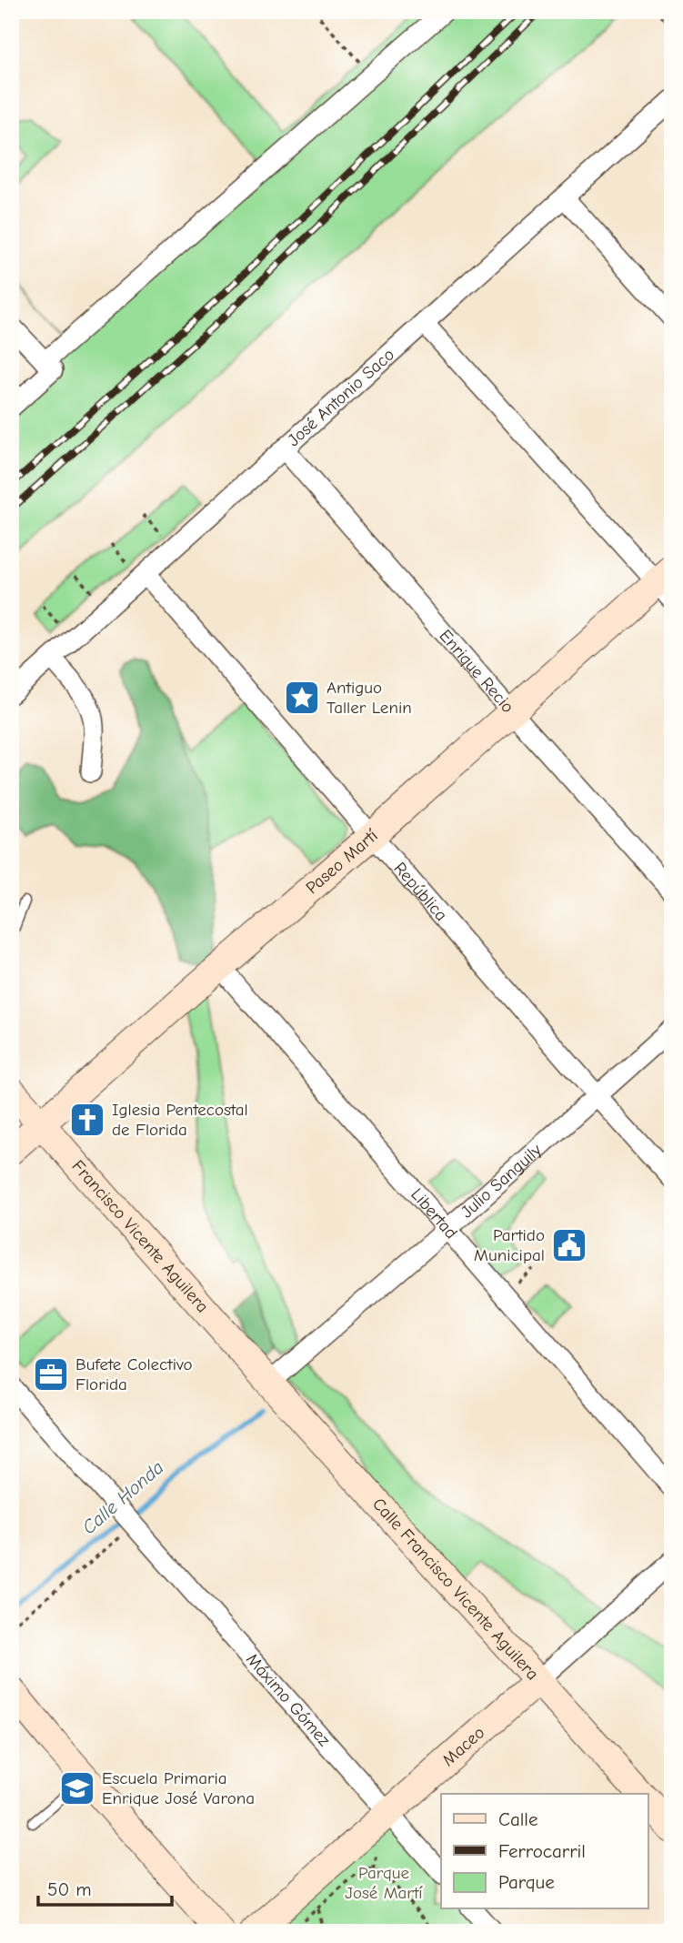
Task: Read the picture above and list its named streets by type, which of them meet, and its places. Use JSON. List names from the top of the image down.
{
  "streets": {
    "street": [
      "José Antonio Saco",
      "Enrique Recio",
      "Paseo Martí",
      "República",
      "Julio Sanguily",
      "Libertad",
      "Francisco Vicente Aguilera",
      "Calle Francisco Vicente Aguilera",
      "Máximo Gómez",
      "Maceo"
    ]
  },
  "crossings": [
    ["José Antonio Saco", "Enrique Recio"],
    ["José Antonio Saco", "República"],
    ["Enrique Recio", "Paseo Martí"],
    ["Paseo Martí", "República"],
    ["Paseo Martí", "Libertad"],
    ["Paseo Martí", "Francisco Vicente Aguilera"],
    ["República", "Julio Sanguily"],
    ["Julio Sanguily", "Libertad"],
    ["Julio Sanguily", "Francisco Vicente Aguilera"],
    ["Julio Sanguily", "Calle Francisco Vicente Aguilera"],
    ["Francisco Vicente Aguilera", "Calle Francisco Vicente Aguilera"],
    ["Calle Francisco Vicente Aguilera", "Maceo"],
    ["Máximo Gómez", "Maceo"]
  ],
  "water": ["Calle Honda"],
  "parks": ["Parque José Martí"],
  "places": {
    "place": ["Antiguo Taller Lenin"],
    "church": ["Iglesia Pentecostal de Florida"],
    "public building": ["Partido Municipal"],
    "office": ["Bufete Colectivo Florida"],
    "school or university": ["Escuela Primaria Enrique José Varona"]
  },
  "legend": ["Calle", "Ferrocarril", "Parque"],
  "scale_bar": "50 m"
}
